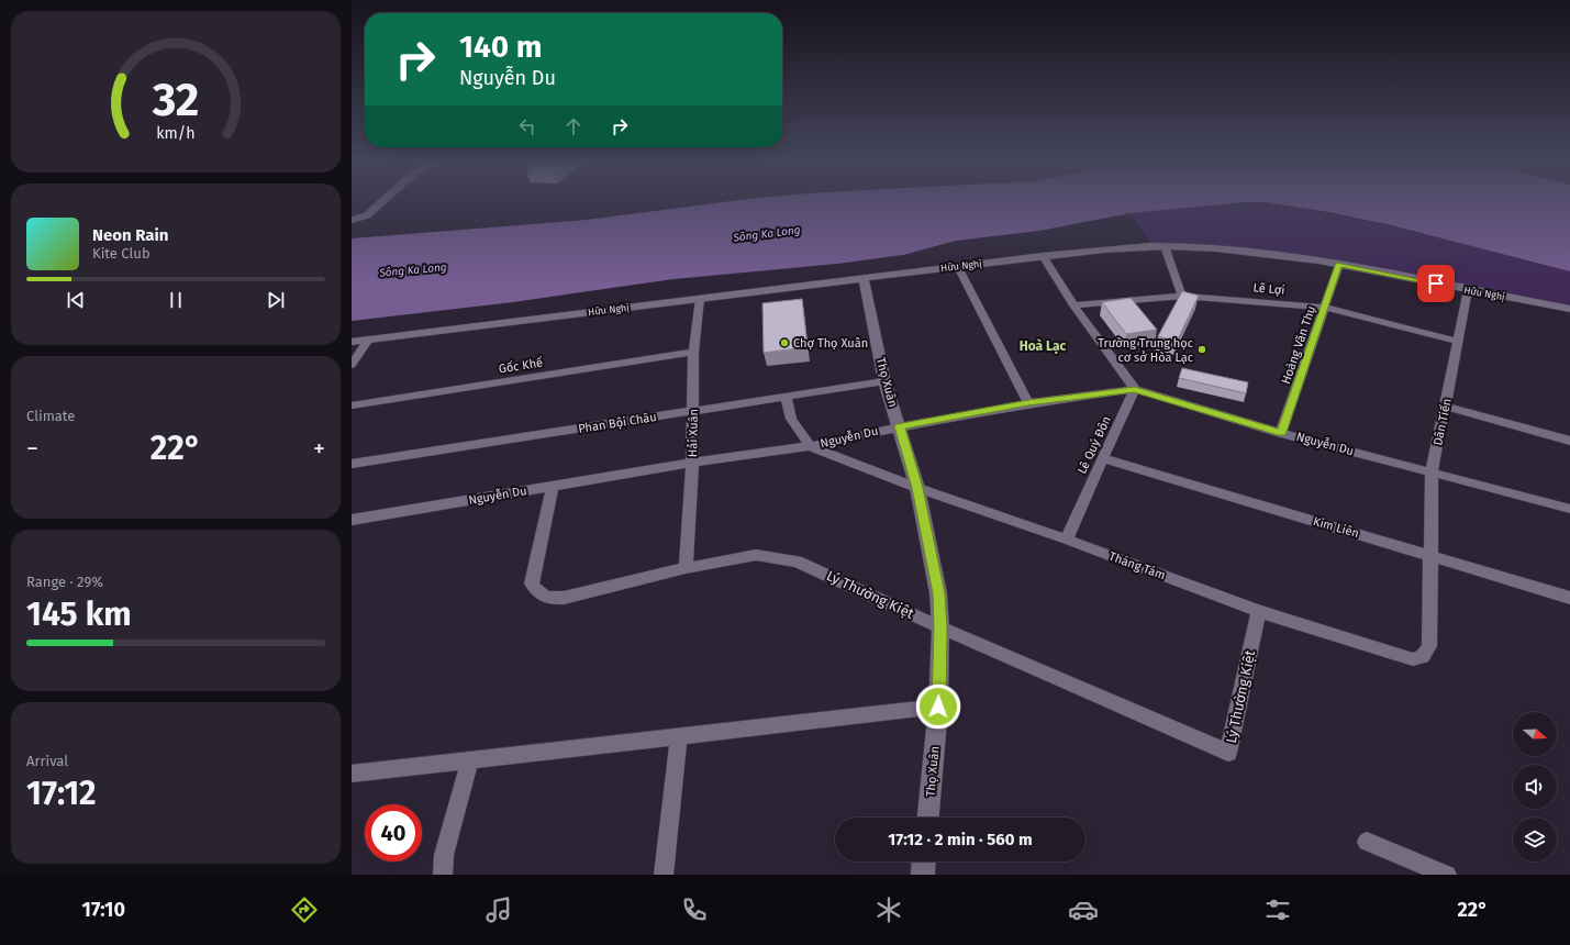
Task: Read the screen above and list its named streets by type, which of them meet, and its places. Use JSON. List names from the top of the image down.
{
  "streets": {
    "street": [
      "Hữu Nghị",
      "Lê Lợi",
      "Hoàng Văn Thụ",
      "Gốc Khế",
      "Thọ Xuân",
      "Dân Tiến",
      "Phan Bội Châu",
      "Hải Xuân",
      "Nguyễn Du",
      "Lê Quý Đôn",
      "Kim Liên",
      "Tháng Tám",
      "Lý Thường Kiệt"
    ]
  },
  "crossings": [
    ["Hữu Nghị", "Hoàng Văn Thụ"],
    ["Hữu Nghị", "Thọ Xuân"],
    ["Hữu Nghị", "Dân Tiến"],
    ["Hữu Nghị", "Hải Xuân"],
    ["Lê Lợi", "Hoàng Văn Thụ"],
    ["Lê Lợi", "Dân Tiến"],
    ["Hoàng Văn Thụ", "Nguyễn Du"],
    ["Gốc Khế", "Hải Xuân"],
    ["Thọ Xuân", "Phan Bội Châu"],
    ["Thọ Xuân", "Nguyễn Du"],
    ["Thọ Xuân", "Tháng Tám"],
    ["Thọ Xuân", "Lý Thường Kiệt"],
    ["Dân Tiến", "Nguyễn Du"],
    ["Dân Tiến", "Kim Liên"],
    ["Dân Tiến", "Tháng Tám"],
    ["Phan Bội Châu", "Hải Xuân"],
    ["Hải Xuân", "Nguyễn Du"],
    ["Hải Xuân", "Lý Thường Kiệt"],
    ["Nguyễn Du", "Lê Quý Đôn"],
    ["Nguyễn Du", "Tháng Tám"],
    ["Nguyễn Du", "Lý Thường Kiệt"],
    ["Lê Quý Đôn", "Kim Liên"],
    ["Lê Quý Đôn", "Tháng Tám"],
    ["Kim Liên", "Tháng Tám"],
    ["Tháng Tám", "Lý Thường Kiệt"]
  ],
  "districts": ["Hoà Lạc"],
  "water": ["Sông Ka Long"],
  "places": ["Chợ Thọ Xuân", "Trường Trung học cơ sở Hòa Lạc"],
  "north": "right",
  "page": {
    "turn": ["140 m", "Nguyễn Du"],
    "song": ["Neon Rain", "Kite Club"],
    "tile": [
      "Climate",
      ["Range · 29%", "145 km"],
      ["Arrival", "17:12"]
    ],
    "heat": ["−", "22°", "+"],
    "limit": "40",
    "trip": "17:12 · 2 min · 560 m",
    "tabs": ["17:10", "22°"],
    "gauge": ["32", "km/h"]
  }
}
